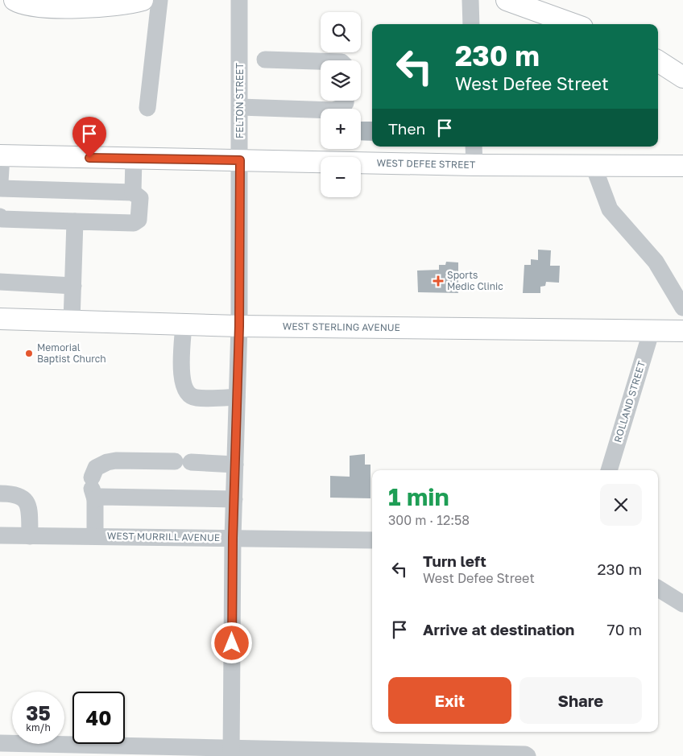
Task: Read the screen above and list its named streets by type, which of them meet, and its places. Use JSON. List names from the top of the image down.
{
  "streets": {
    "main road": ["WEST DEFEE STREET", "WEST STERLING AVENUE"],
    "street": ["FELTON STREET", "ROLLAND STREET", "WEST MURRILL AVENUE"]
  },
  "crossings": [
    ["FELTON STREET", "WEST DEFEE STREET"],
    ["FELTON STREET", "WEST STERLING AVENUE"],
    ["FELTON STREET", "WEST MURRILL AVENUE"],
    ["WEST STERLING AVENUE", "ROLLAND STREET"]
  ],
  "places": {
    "health": ["Sports Medic Clinic"],
    "other": ["Memorial Baptist Church"]
  },
  "page": {
    "map_buttons": ["+", "−"],
    "turn": ["230 m", "West Defee Street"],
    "then": "Then",
    "heading": ["1 min", "300 m · 12:58"],
    "list": [
      {
        "name": "Turn left",
        "note": "West Defee Street",
        "value": "230 m"
      },
      {
        "name": "Arrive at destination",
        "value": "70 m"
      }
    ],
    "buttons": ["Exit", "Share"],
    "speed": "35 km/h",
    "limit": "40"
  }
}
